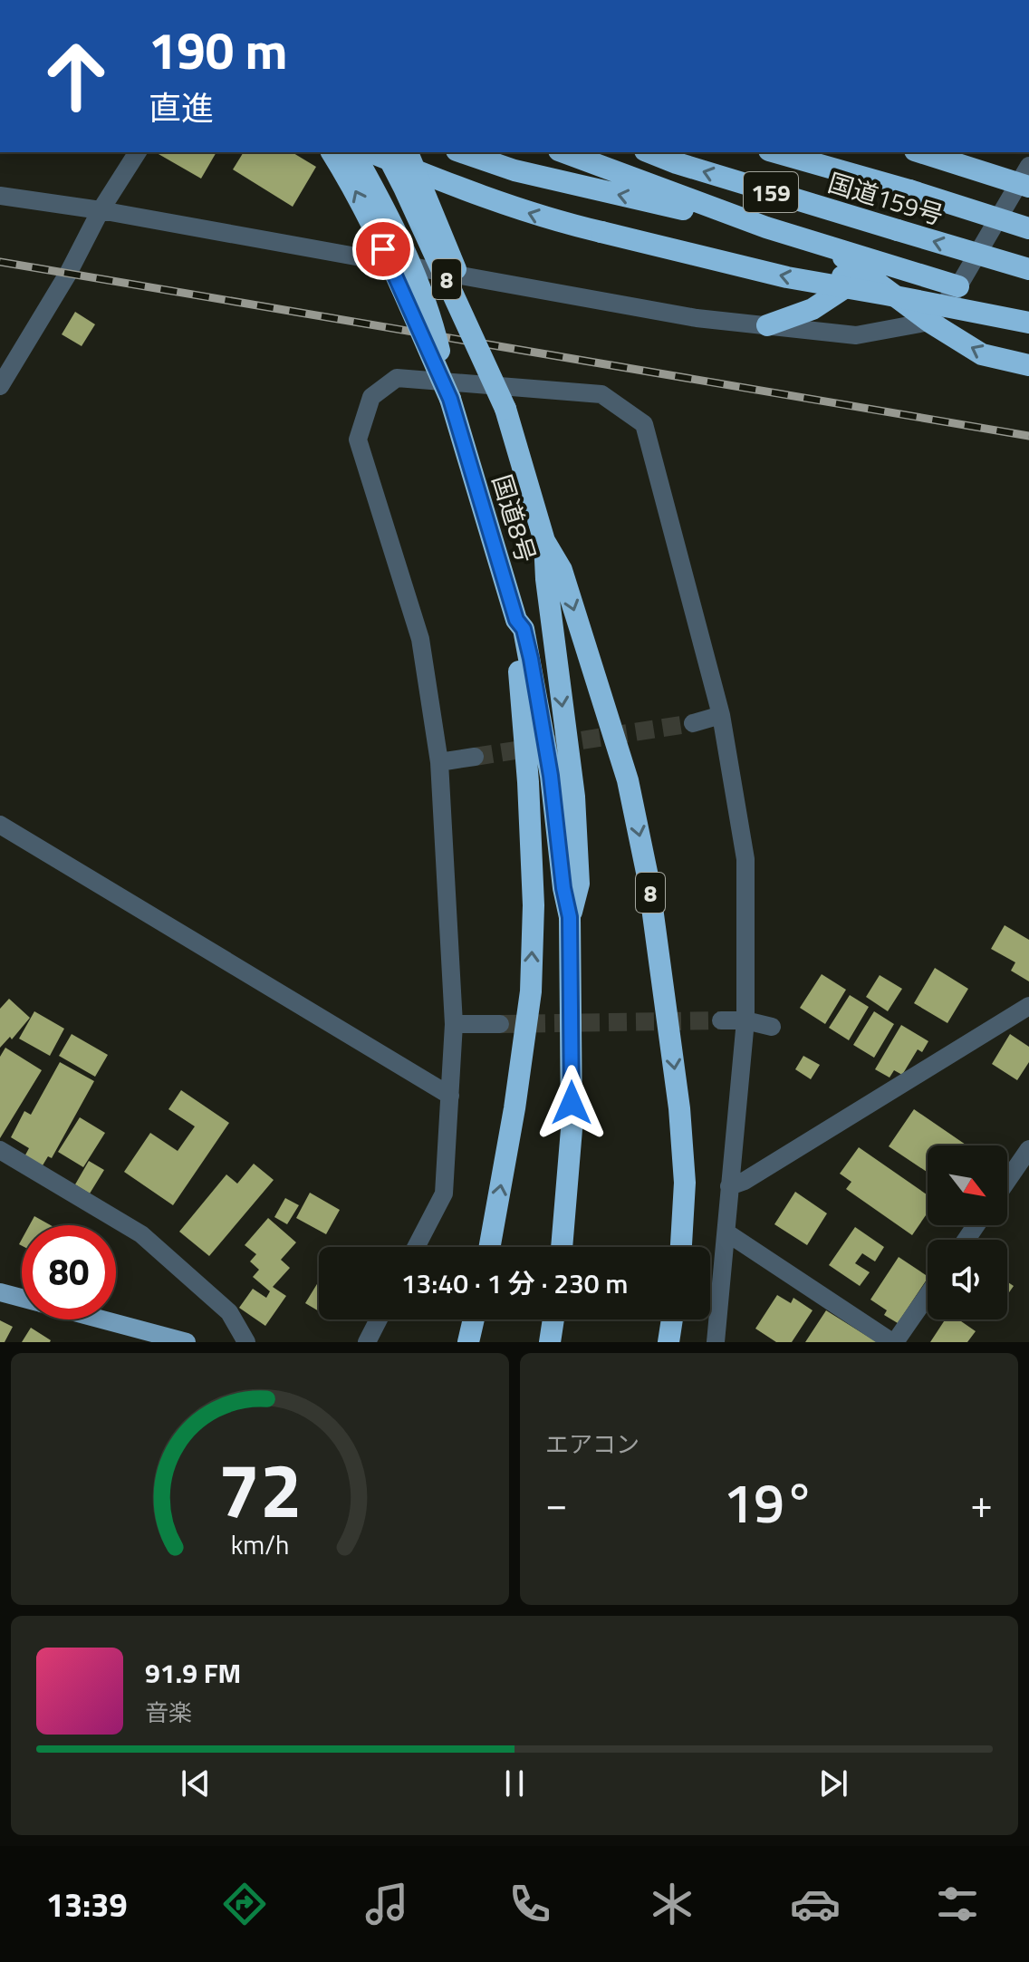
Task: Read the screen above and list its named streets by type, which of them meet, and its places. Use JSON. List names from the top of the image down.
{
  "streets": {
    "highway": [
      "159",
      "国道159号",
      "8",
      "国道8号"
    ]
  },
  "crossings": [
    ["8", "国道8号"]
  ],
  "north": "bottom right",
  "page": {
    "turn": ["190 m", "直進"],
    "limit": "80",
    "trip": "13:40 · 1 分 · 230 m",
    "tile": "エアコン",
    "heat": ["−", "19°", "+"],
    "song": ["91.9 FM", "音楽"],
    "tabs": "13:39",
    "gauge": ["72", "km/h"]
  }
}
